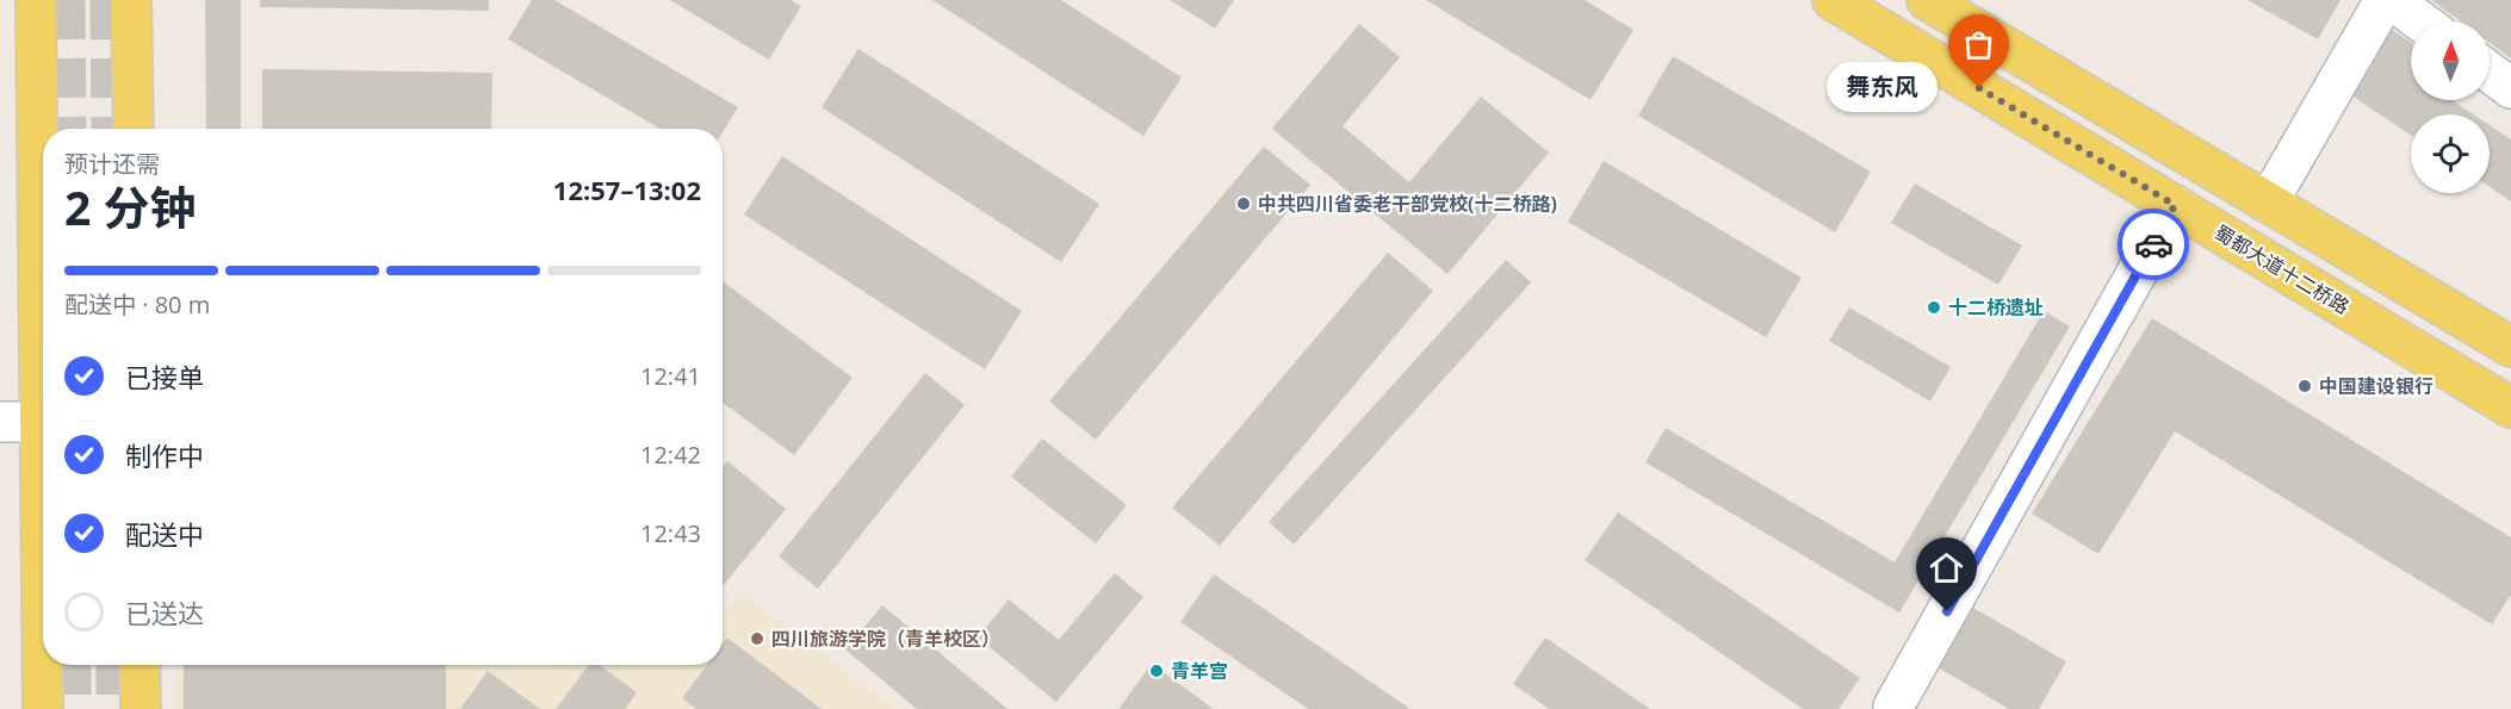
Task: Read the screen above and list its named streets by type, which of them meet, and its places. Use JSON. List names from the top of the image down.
{
  "streets": {
    "main road": ["蜀都大道十二桥路"]
  },
  "places": [
    "舞东风",
    "中共四川省委老干部党校(十二桥路)",
    "十二桥遗址",
    "中国建设银行",
    "四川旅游学院（青羊校区）",
    "青羊宫"
  ],
  "north": "top",
  "page": {
    "bubble": "舞东风",
    "heading": ["2 分钟", "预计还需", "12:57–13:02"],
    "bar": "配送中 · 80 m",
    "list": [
      ["已接单", "12:41"],
      ["制作中", "12:42"],
      ["配送中", "12:43"],
      "已送达"
    ]
  }
}
